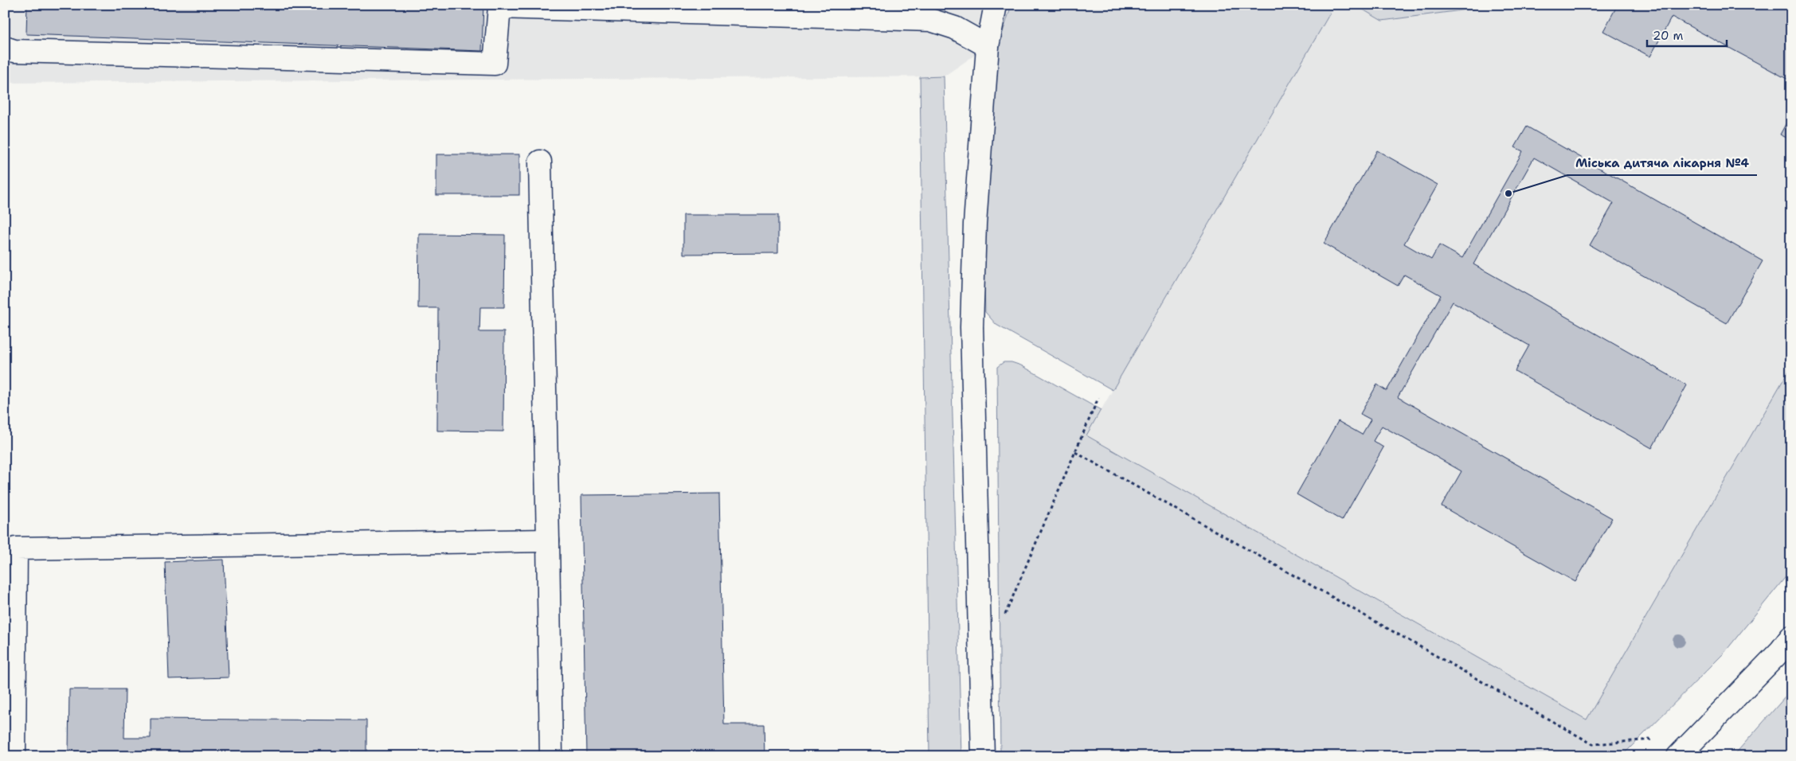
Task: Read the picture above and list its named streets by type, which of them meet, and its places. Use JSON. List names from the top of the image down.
{
  "places": ["Міська дитяча лікарня №4"],
  "scale_bar": "20 m"
}
